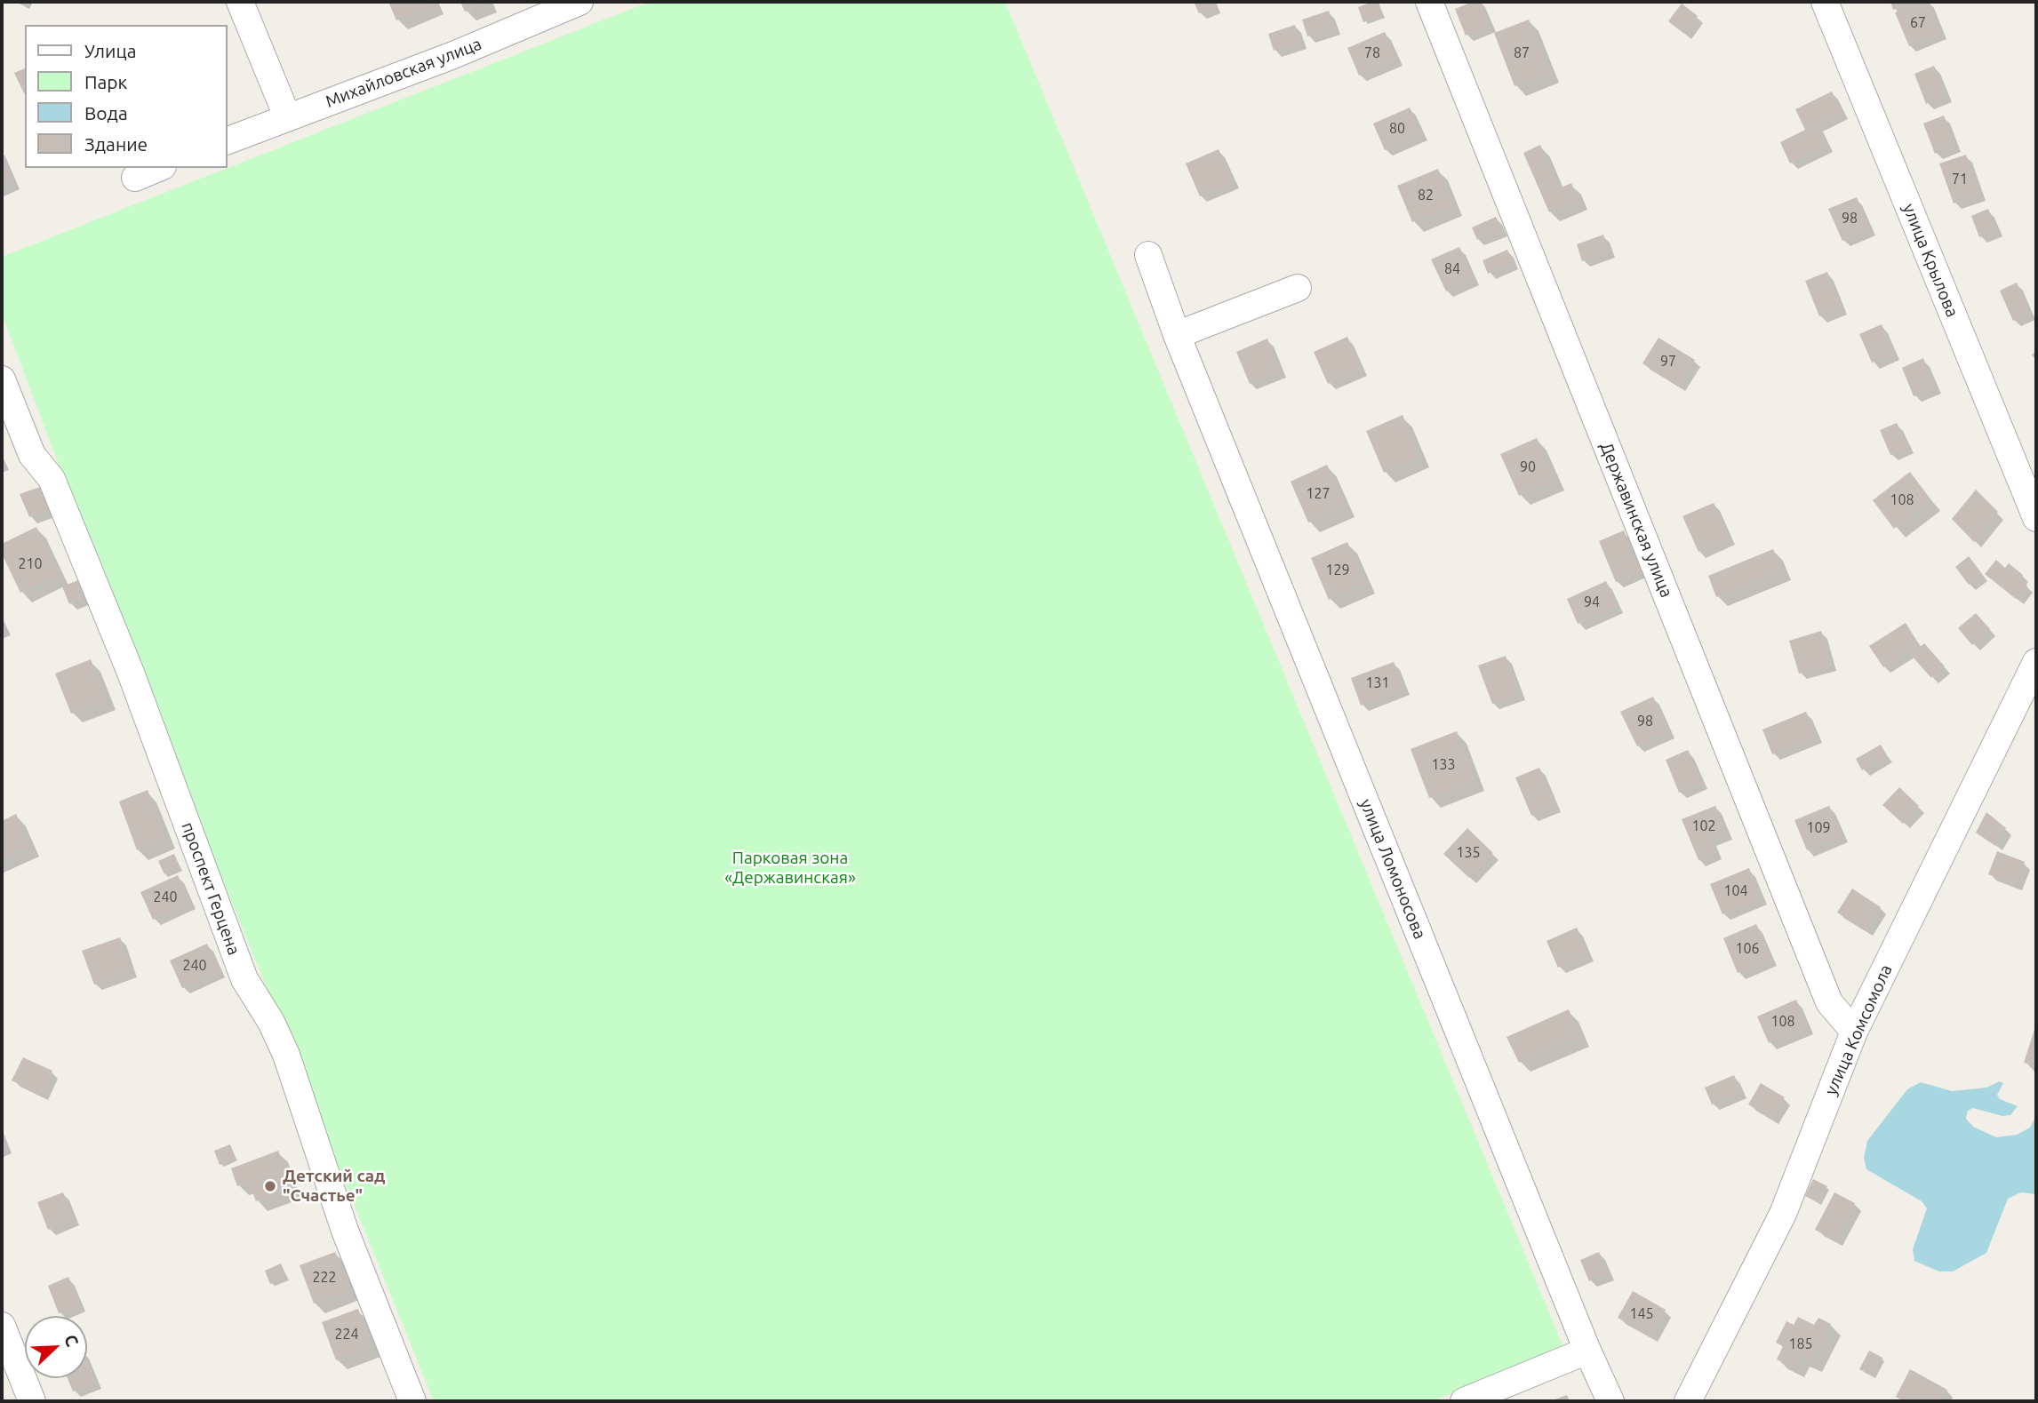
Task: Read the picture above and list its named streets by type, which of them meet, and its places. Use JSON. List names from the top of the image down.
{
  "streets": {
    "street": [
      "Михайловская улица",
      "улица Крылова",
      "Державинская улица",
      "улица Ломоносова",
      "проспект Герцена",
      "улица Комсомола"
    ]
  },
  "crossings": [
    ["Державинская улица", "улица Комсомола"]
  ],
  "parks": ["Парковая зона «Державинская»"],
  "places": ["Детский сад \"Счастье\""],
  "house_numbers": [
    "67",
    "78",
    "87",
    "80",
    "71",
    "82",
    "98",
    "84",
    "97",
    "90",
    "127",
    "108",
    "210",
    "129",
    "94",
    "131",
    "98",
    "133",
    "102",
    "109",
    "135",
    "104",
    "240",
    "106",
    "240",
    "108",
    "222",
    "145",
    "224",
    "185"
  ],
  "legend": [
    "Улица",
    "Парк",
    "Вода",
    "Здание"
  ],
  "north": "top right"
}
